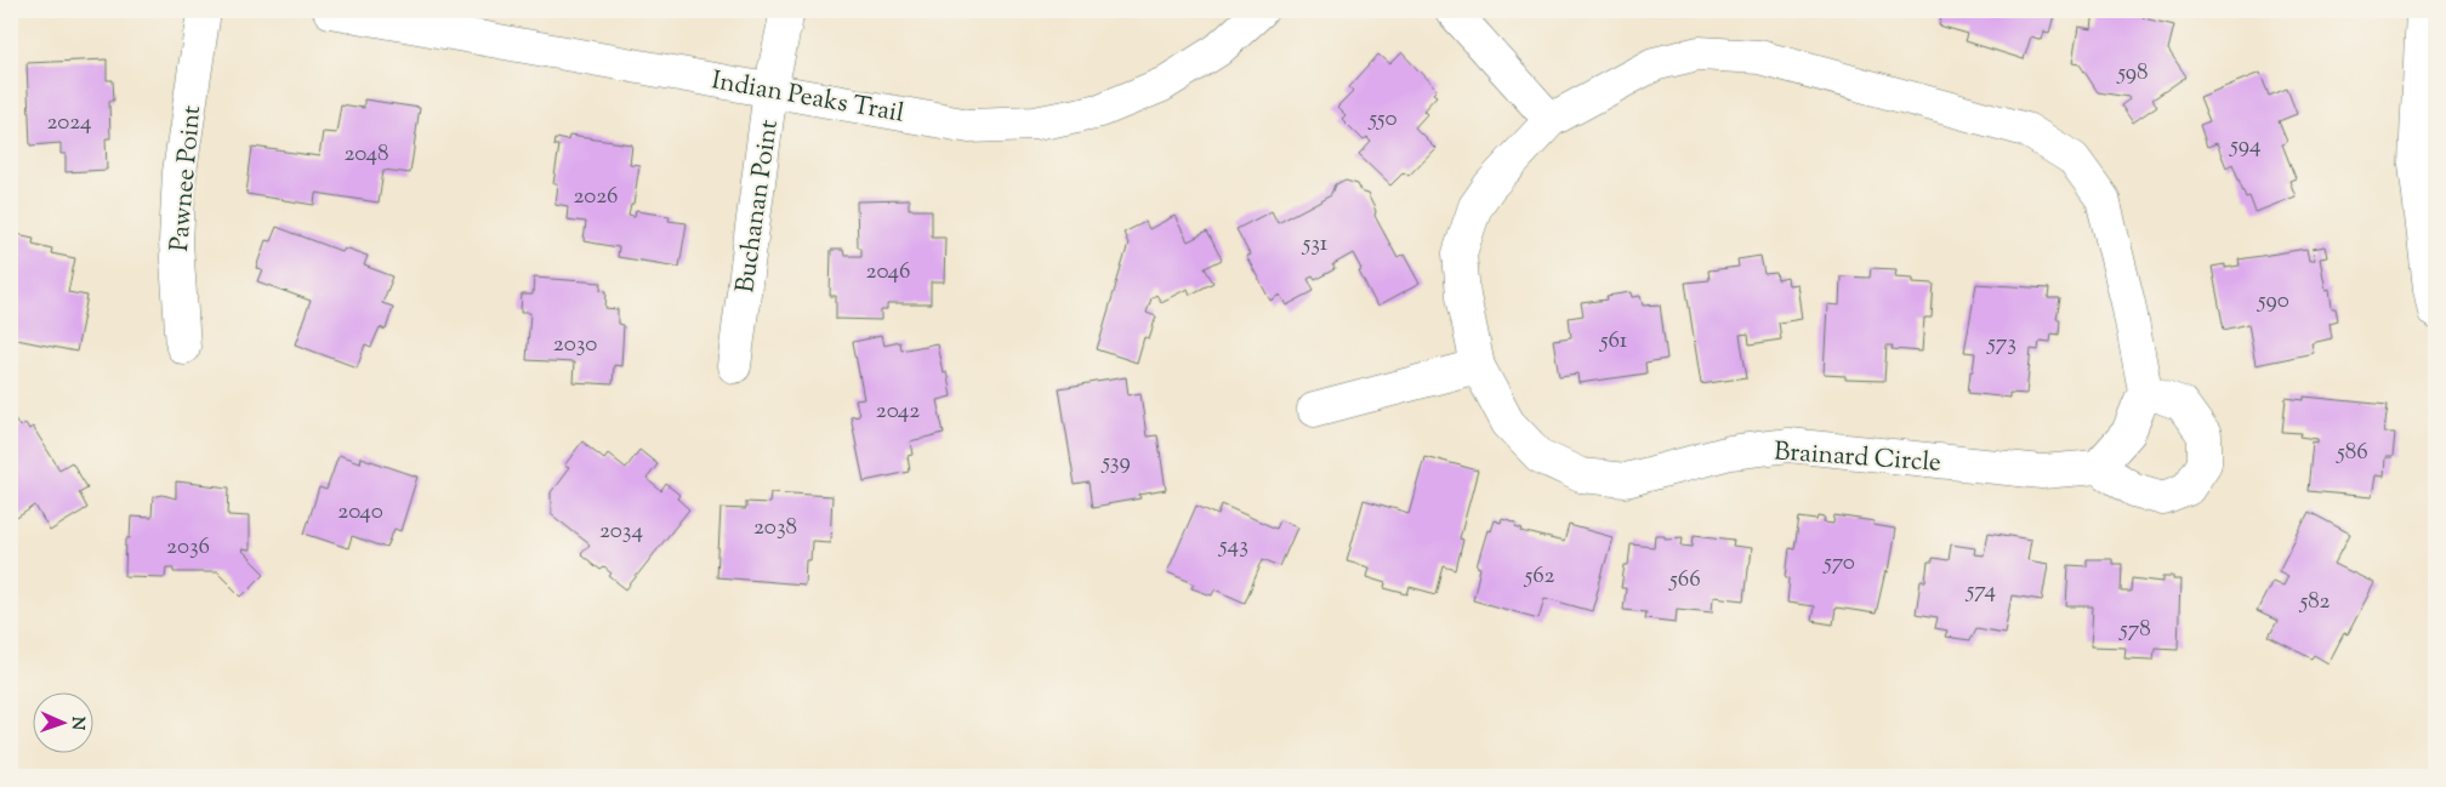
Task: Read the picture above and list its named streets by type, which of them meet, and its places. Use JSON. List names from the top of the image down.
{
  "streets": {
    "street": [
      "Indian Peaks Trail",
      "Pawnee Point",
      "Buchanan Point",
      "Brainard Circle"
    ]
  },
  "crossings": [
    ["Indian Peaks Trail", "Buchanan Point"]
  ],
  "house_numbers": [
    "598",
    "550",
    "2024",
    "594",
    "2048",
    "2026",
    "531",
    "2046",
    "590",
    "561",
    "573",
    "2030",
    "2042",
    "586",
    "539",
    "2040",
    "2038",
    "2034",
    "543",
    "2036",
    "570",
    "562",
    "566",
    "574",
    "582",
    "578"
  ],
  "north": "right"
}
